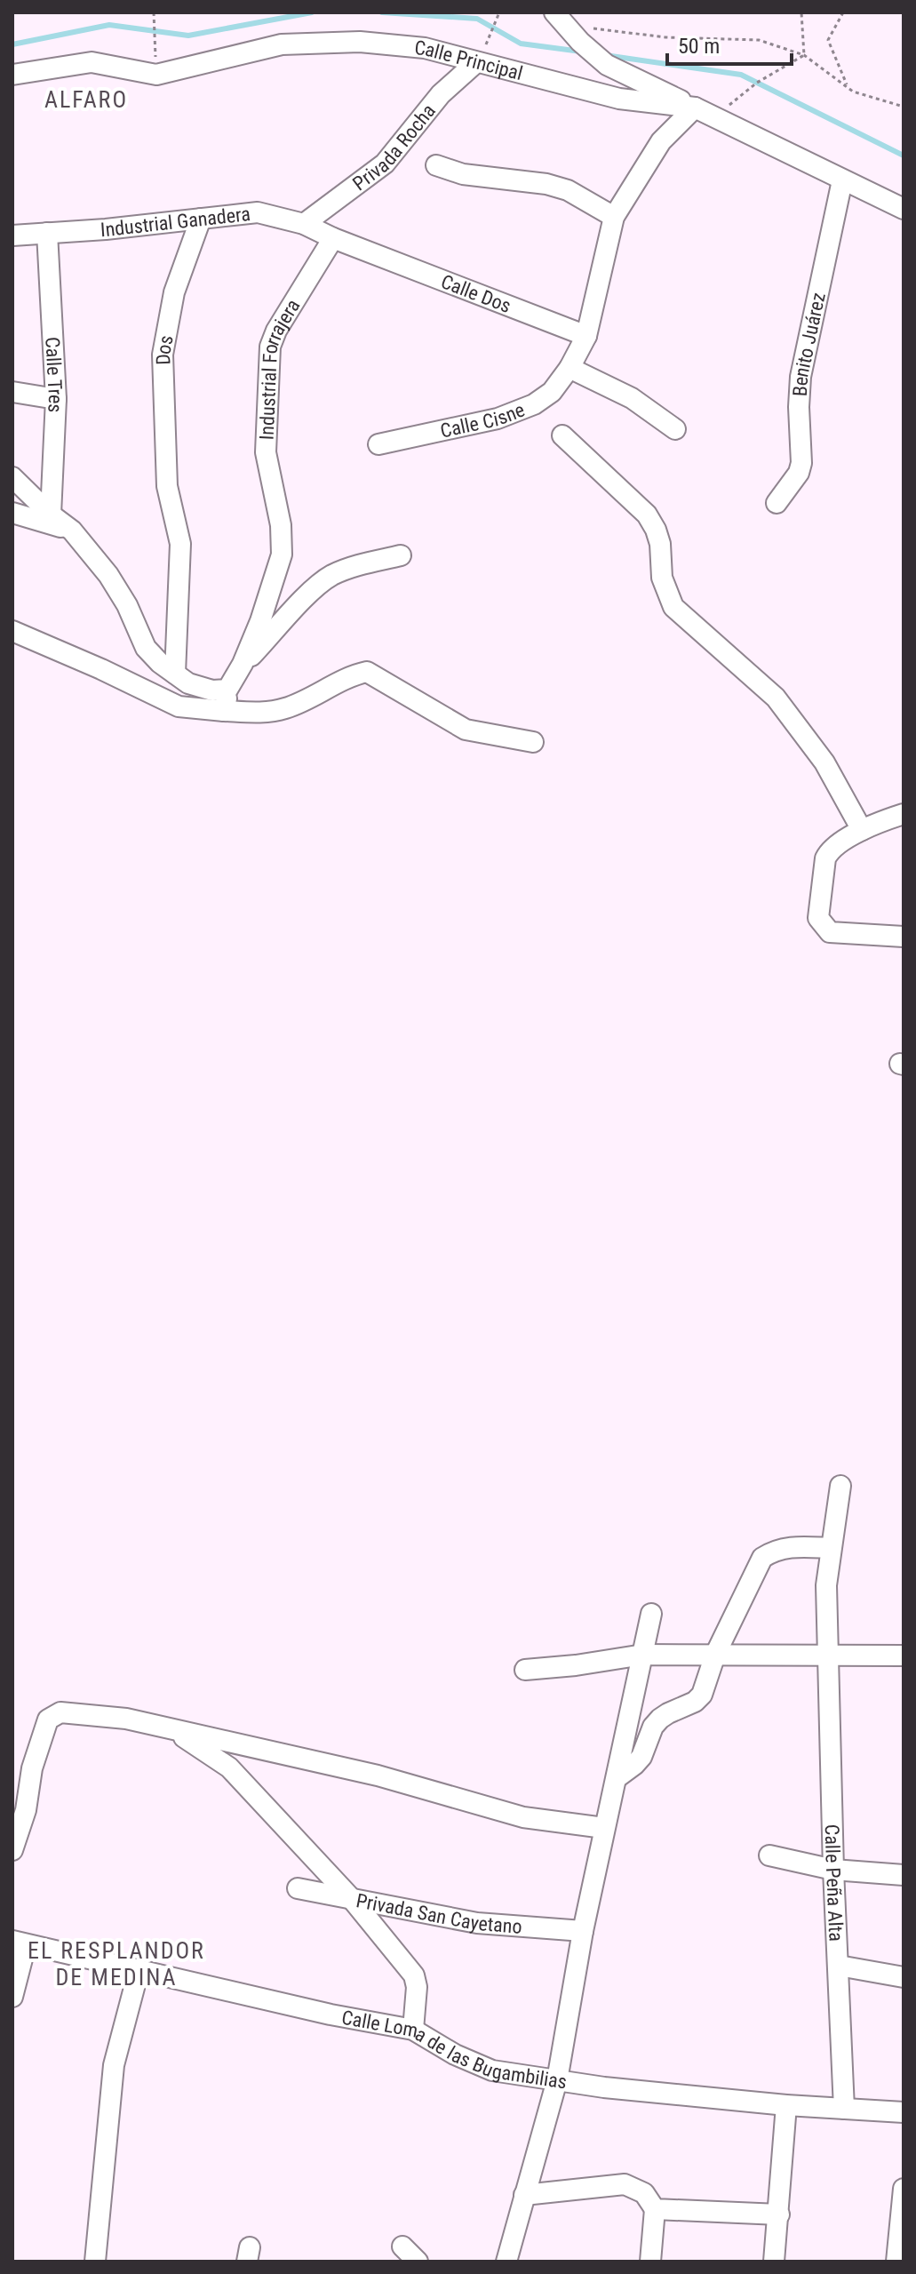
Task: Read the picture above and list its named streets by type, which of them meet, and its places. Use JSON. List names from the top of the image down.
{
  "streets": {
    "street": [
      "Calle Principal",
      "Privada Rocha",
      "Industrial Ganadera",
      "Calle Dos",
      "Benito Juárez",
      "Dos",
      "Industrial Forrajera",
      "Calle Tres",
      "Calle Cisne",
      "Calle Peña Alta",
      "Privada San Cayetano",
      "Calle Loma de las Bugambilias"
    ]
  },
  "crossings": [
    ["Calle Principal", "Privada Rocha"],
    ["Calle Principal", "Benito Juárez"],
    ["Privada Rocha", "Industrial Ganadera"],
    ["Industrial Ganadera", "Dos"],
    ["Industrial Ganadera", "Calle Tres"],
    ["Calle Dos", "Industrial Forrajera"],
    ["Calle Peña Alta", "Calle Loma de las Bugambilias"]
  ],
  "districts": ["ALFARO", "EL RESPLANDOR DE MEDINA"],
  "scale_bar": "50 m"
}
